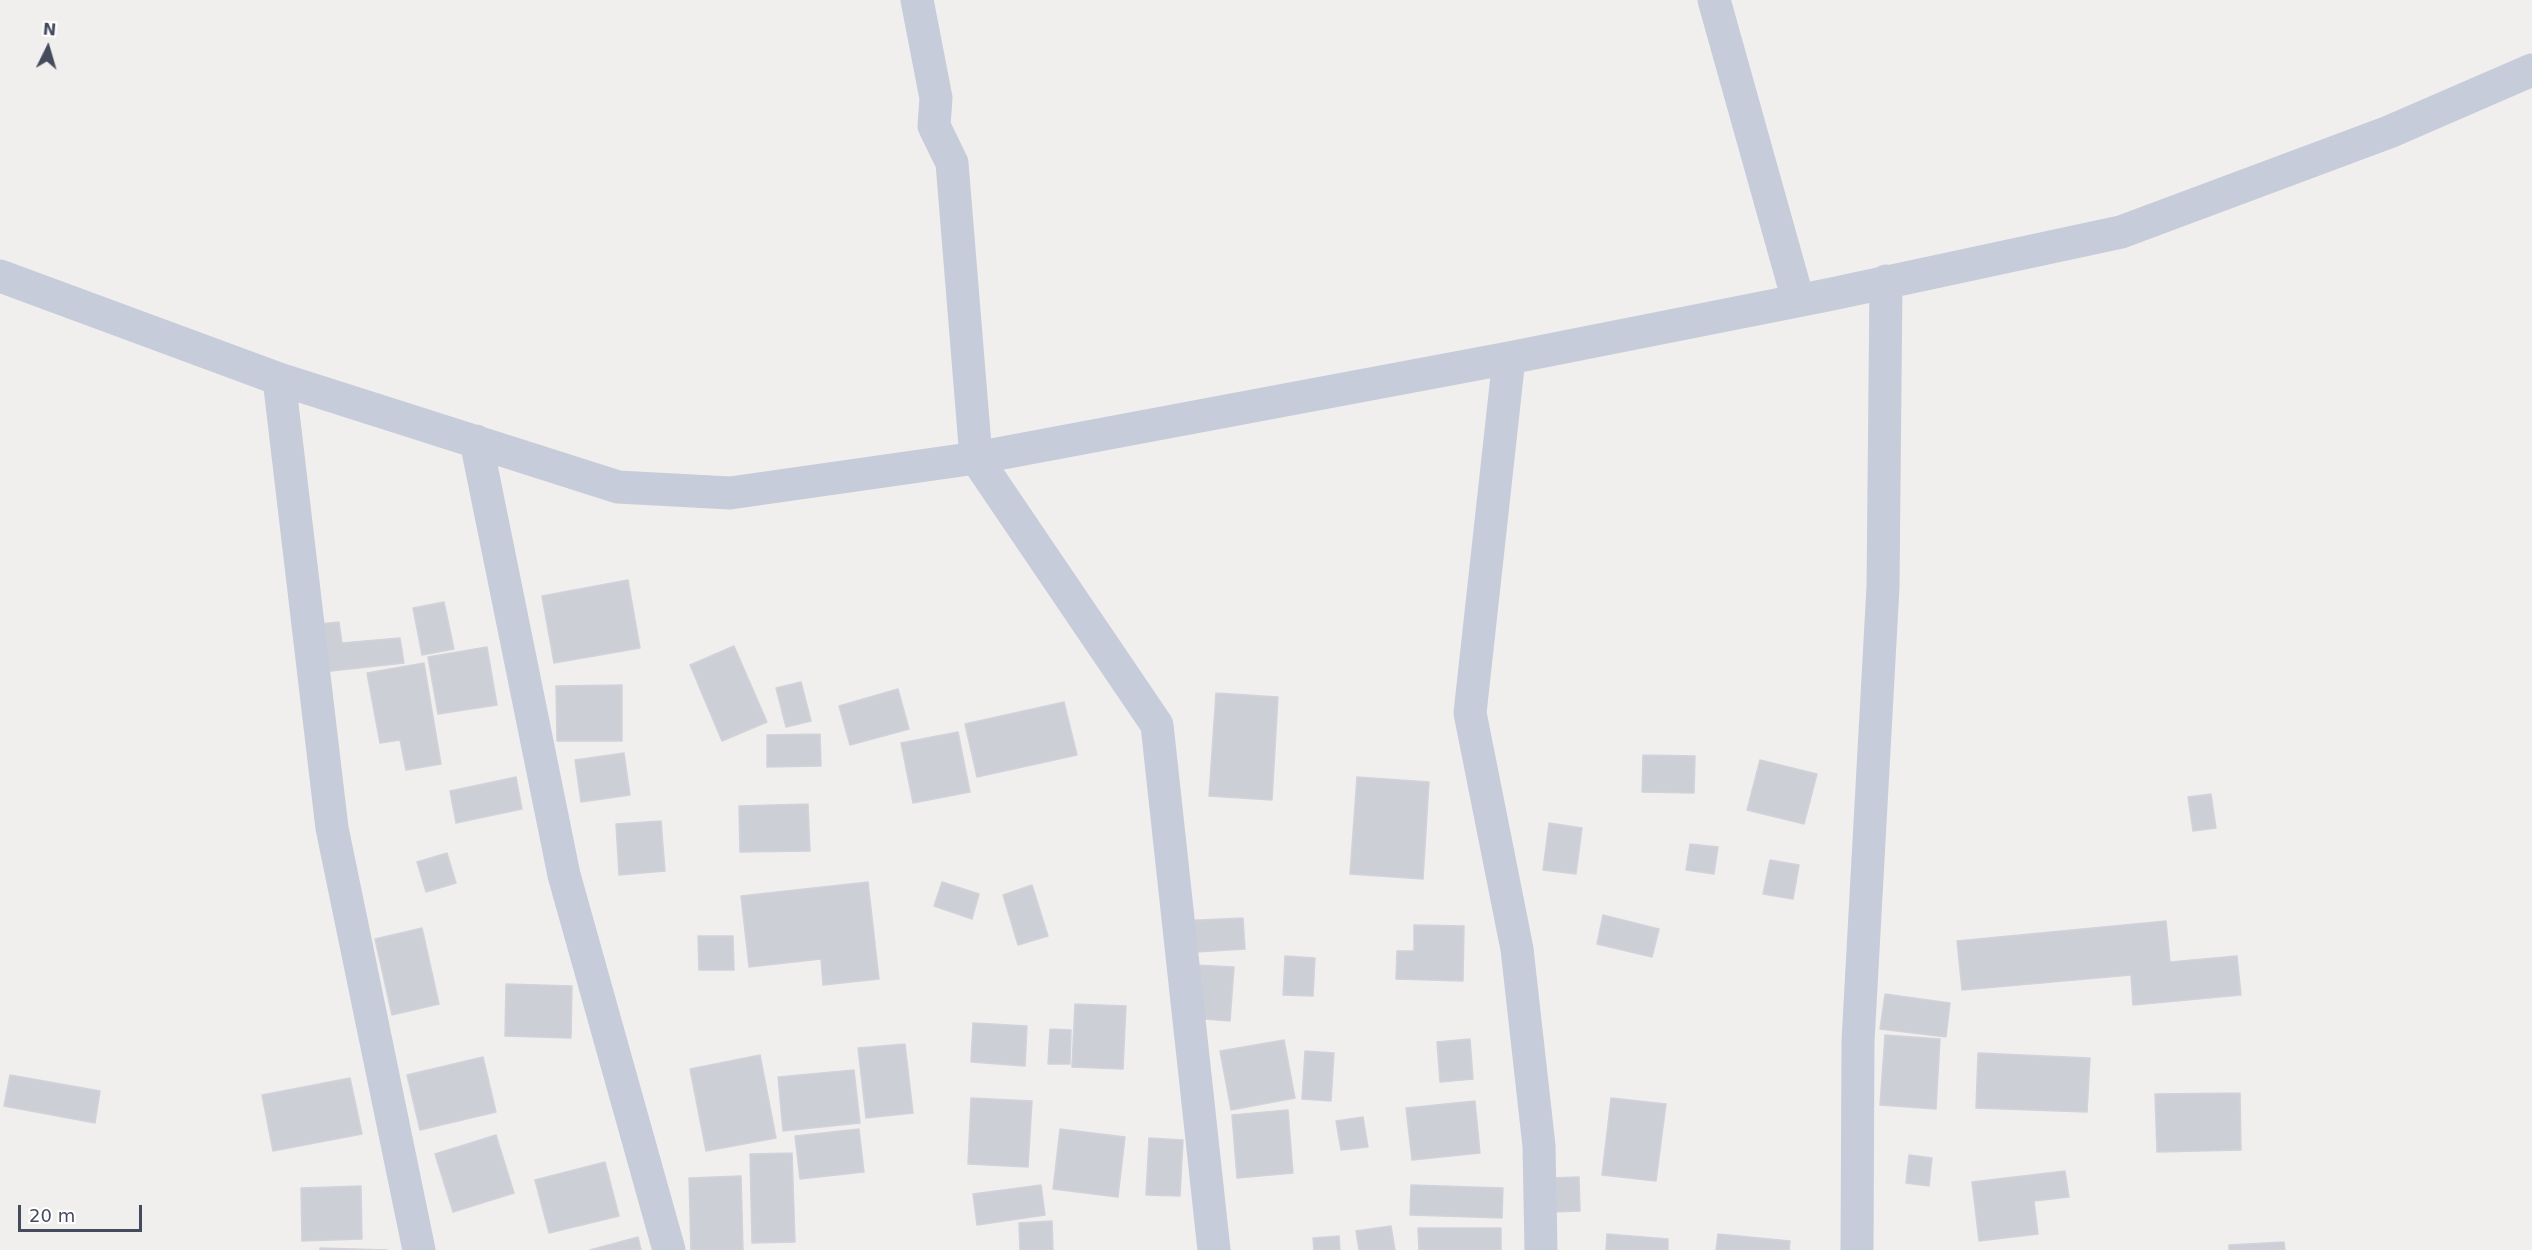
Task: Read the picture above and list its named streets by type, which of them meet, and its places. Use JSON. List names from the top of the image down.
{
  "scale_bar": "20 m",
  "north": "top"
}
